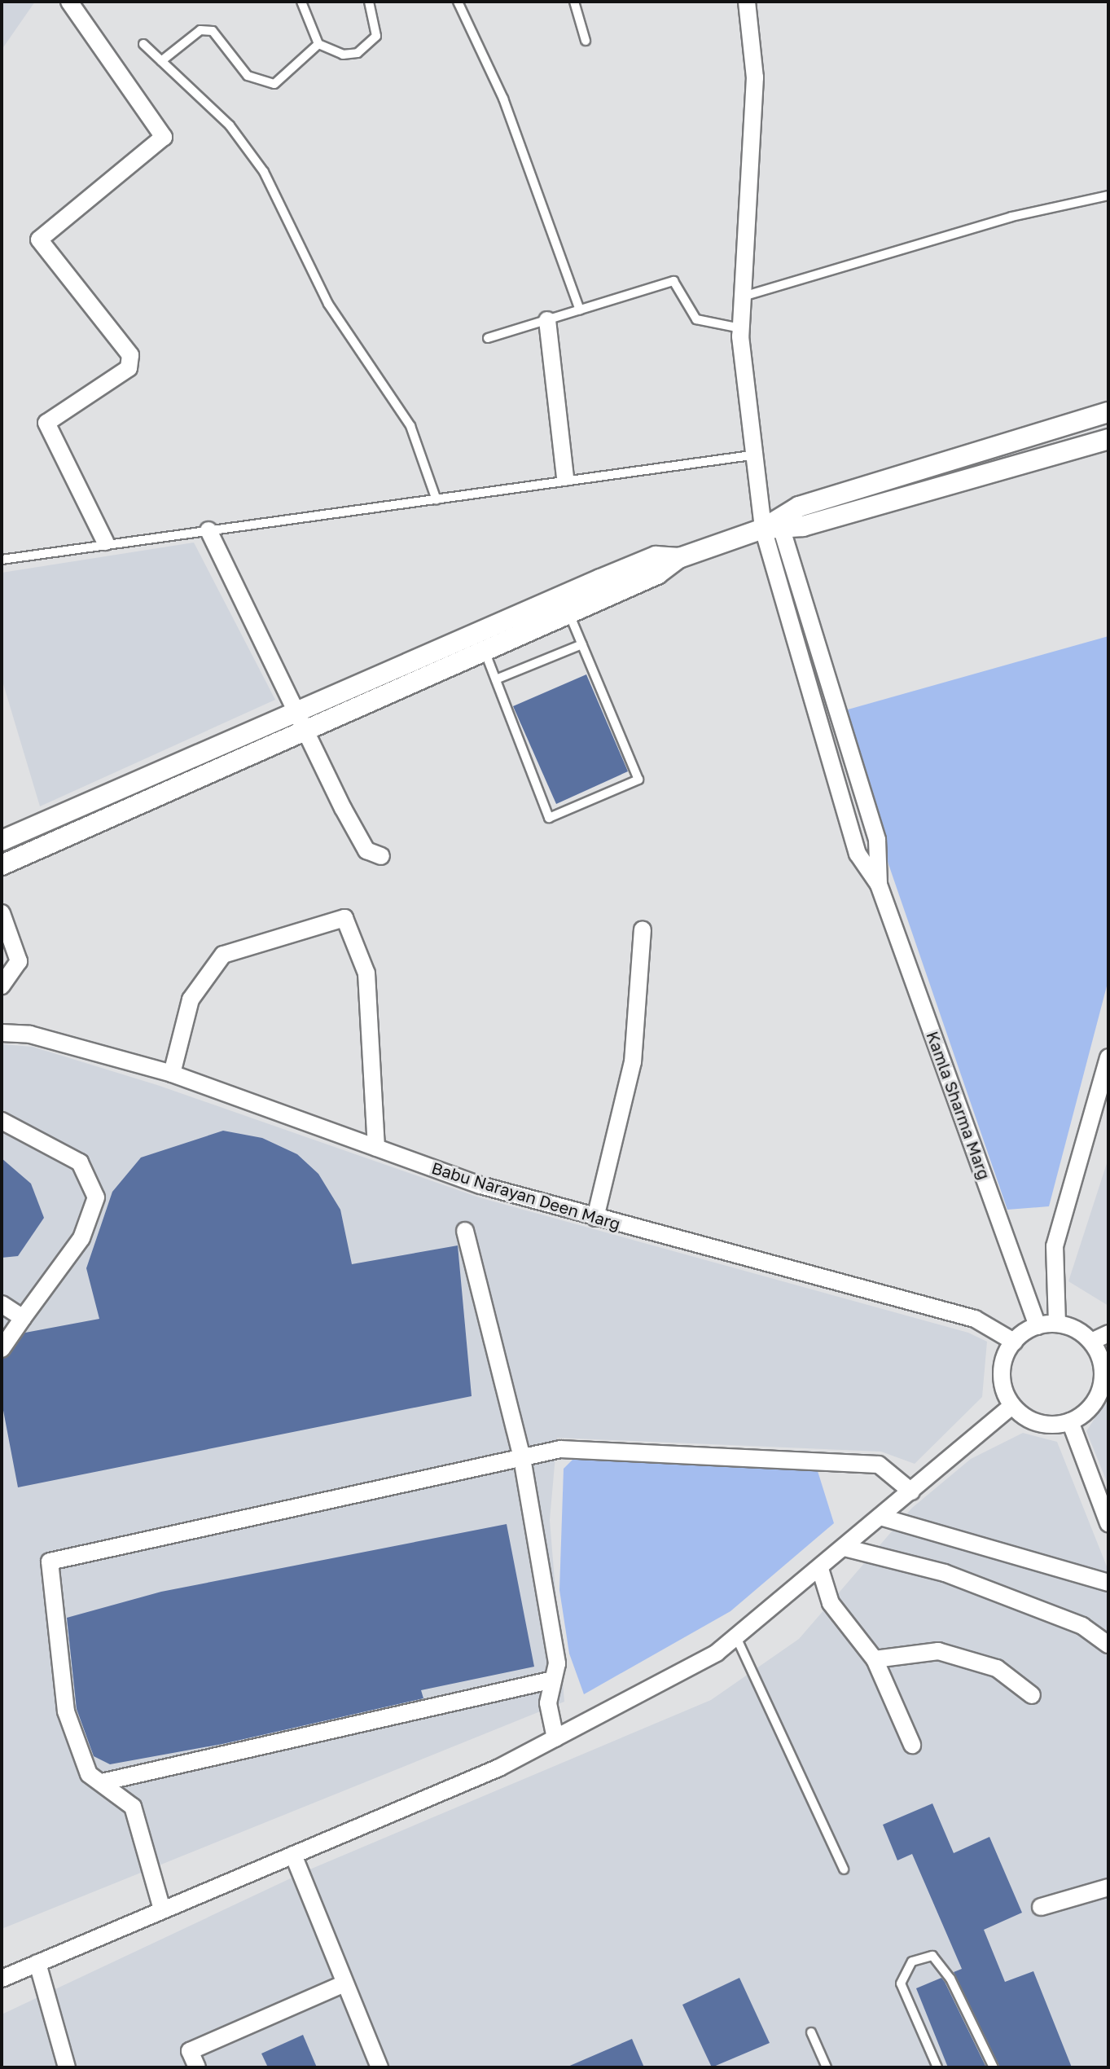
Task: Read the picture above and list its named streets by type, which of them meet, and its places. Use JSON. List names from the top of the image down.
{
  "streets": {
    "street": ["Kamla Sharma Marg", "Babu Narayan Deen Marg"]
  },
  "crossings": [
    ["Kamla Sharma Marg", "Babu Narayan Deen Marg"]
  ]
}
